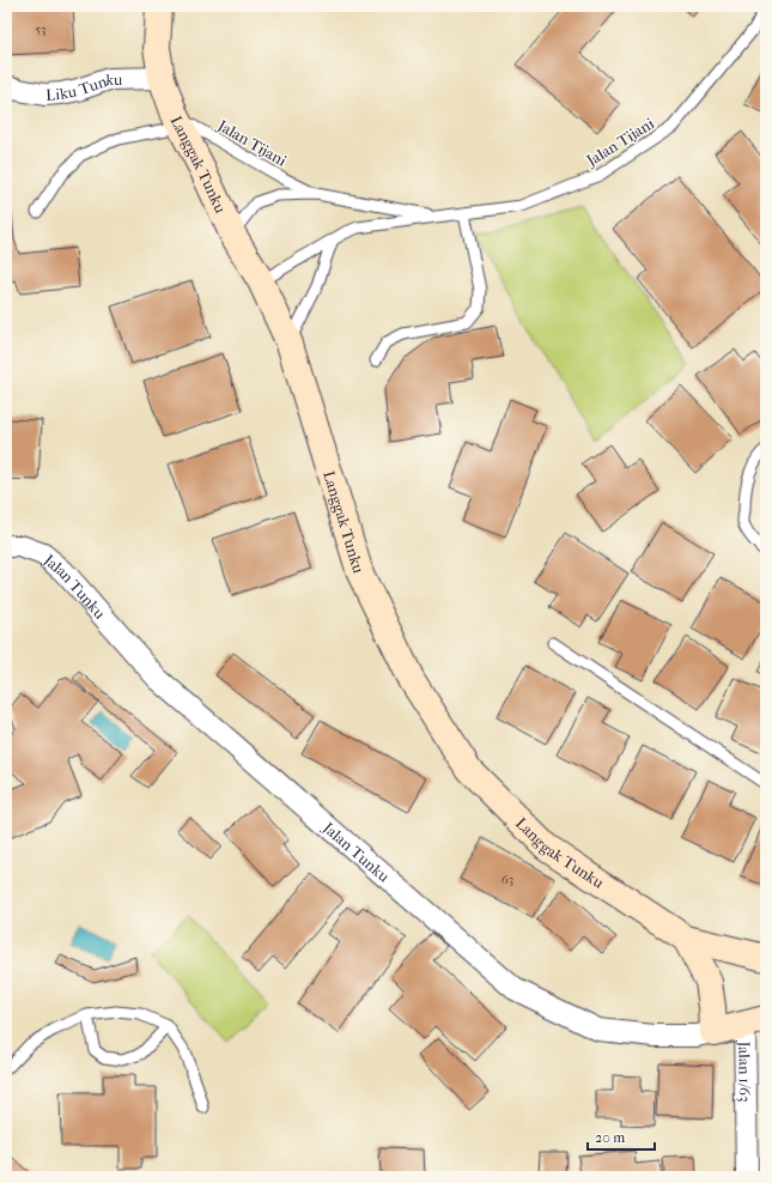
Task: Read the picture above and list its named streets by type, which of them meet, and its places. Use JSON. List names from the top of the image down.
{
  "streets": {
    "street": [
      "Liku Tunku",
      "Langgak Tunku",
      "Jalan Tunku",
      "Jalan 1/63"
    ],
    "lane": ["Jalan Tijani"]
  },
  "crossings": [
    ["Liku Tunku", "Langgak Tunku"],
    ["Jalan Tijani", "Langgak Tunku"],
    ["Langgak Tunku", "Jalan Tunku"],
    ["Jalan Tunku", "Jalan 1/63"]
  ],
  "house_numbers": ["53", "63"],
  "scale_bar": "20 m"
}
